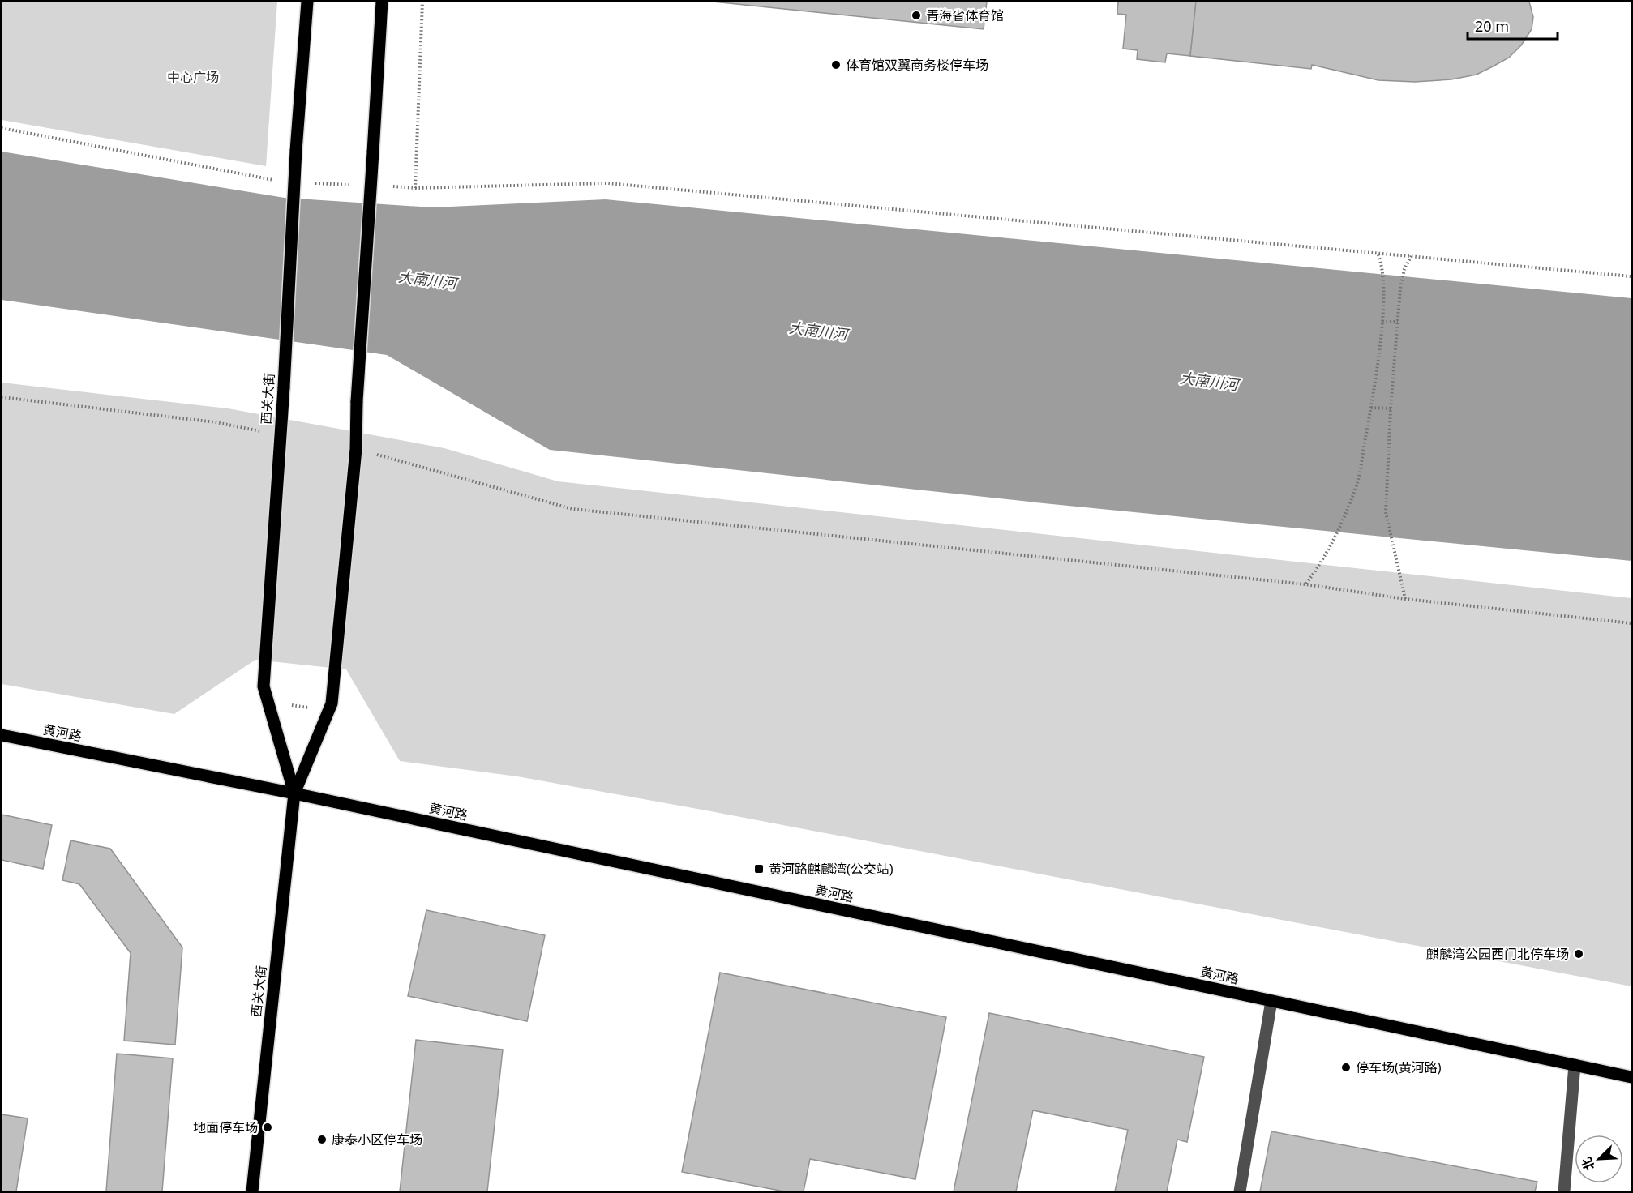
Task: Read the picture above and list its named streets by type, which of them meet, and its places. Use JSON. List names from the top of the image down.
{
  "streets": {
    "main road": ["西关大街", "黄河路"]
  },
  "crossings": [
    ["西关大街", "黄河路"]
  ],
  "water": ["大南川河"],
  "parks": ["中心广场"],
  "places": {
    "other": [
      "青海省体育馆",
      "体育馆双翼商务楼停车场",
      "麒麟湾公园西门北停车场",
      "停车场(黄河路)",
      "地面停车场",
      "康泰小区停车场"
    ],
    "transit": ["黄河路麒麟湾(公交站)"]
  },
  "scale_bar": "20 m",
  "north": "bottom left"
}
